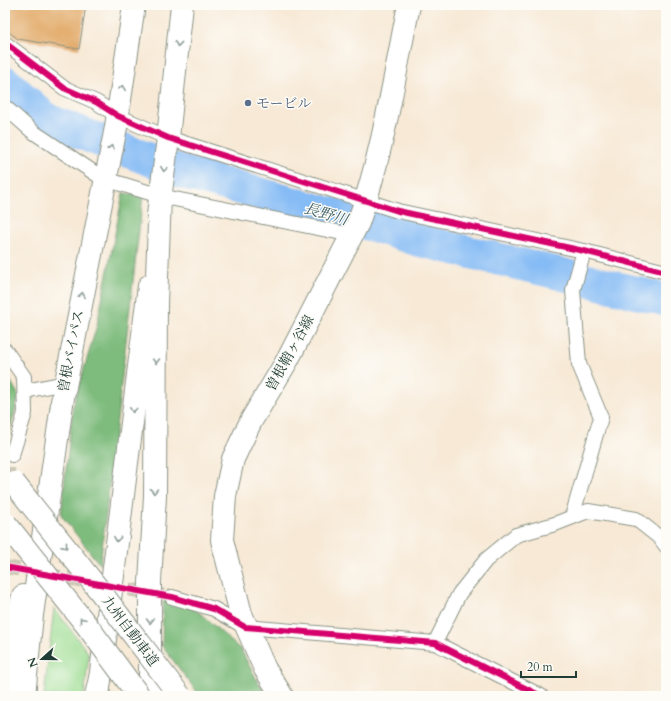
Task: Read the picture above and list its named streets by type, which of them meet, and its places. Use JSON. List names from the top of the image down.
{
  "streets": {
    "main road": ["曽根バイパス", "曽根鞘ヶ谷線", "九州自動車道"]
  },
  "water": ["長野川"],
  "places": ["モービル"],
  "scale_bar": "20 m",
  "north": "left"
}
